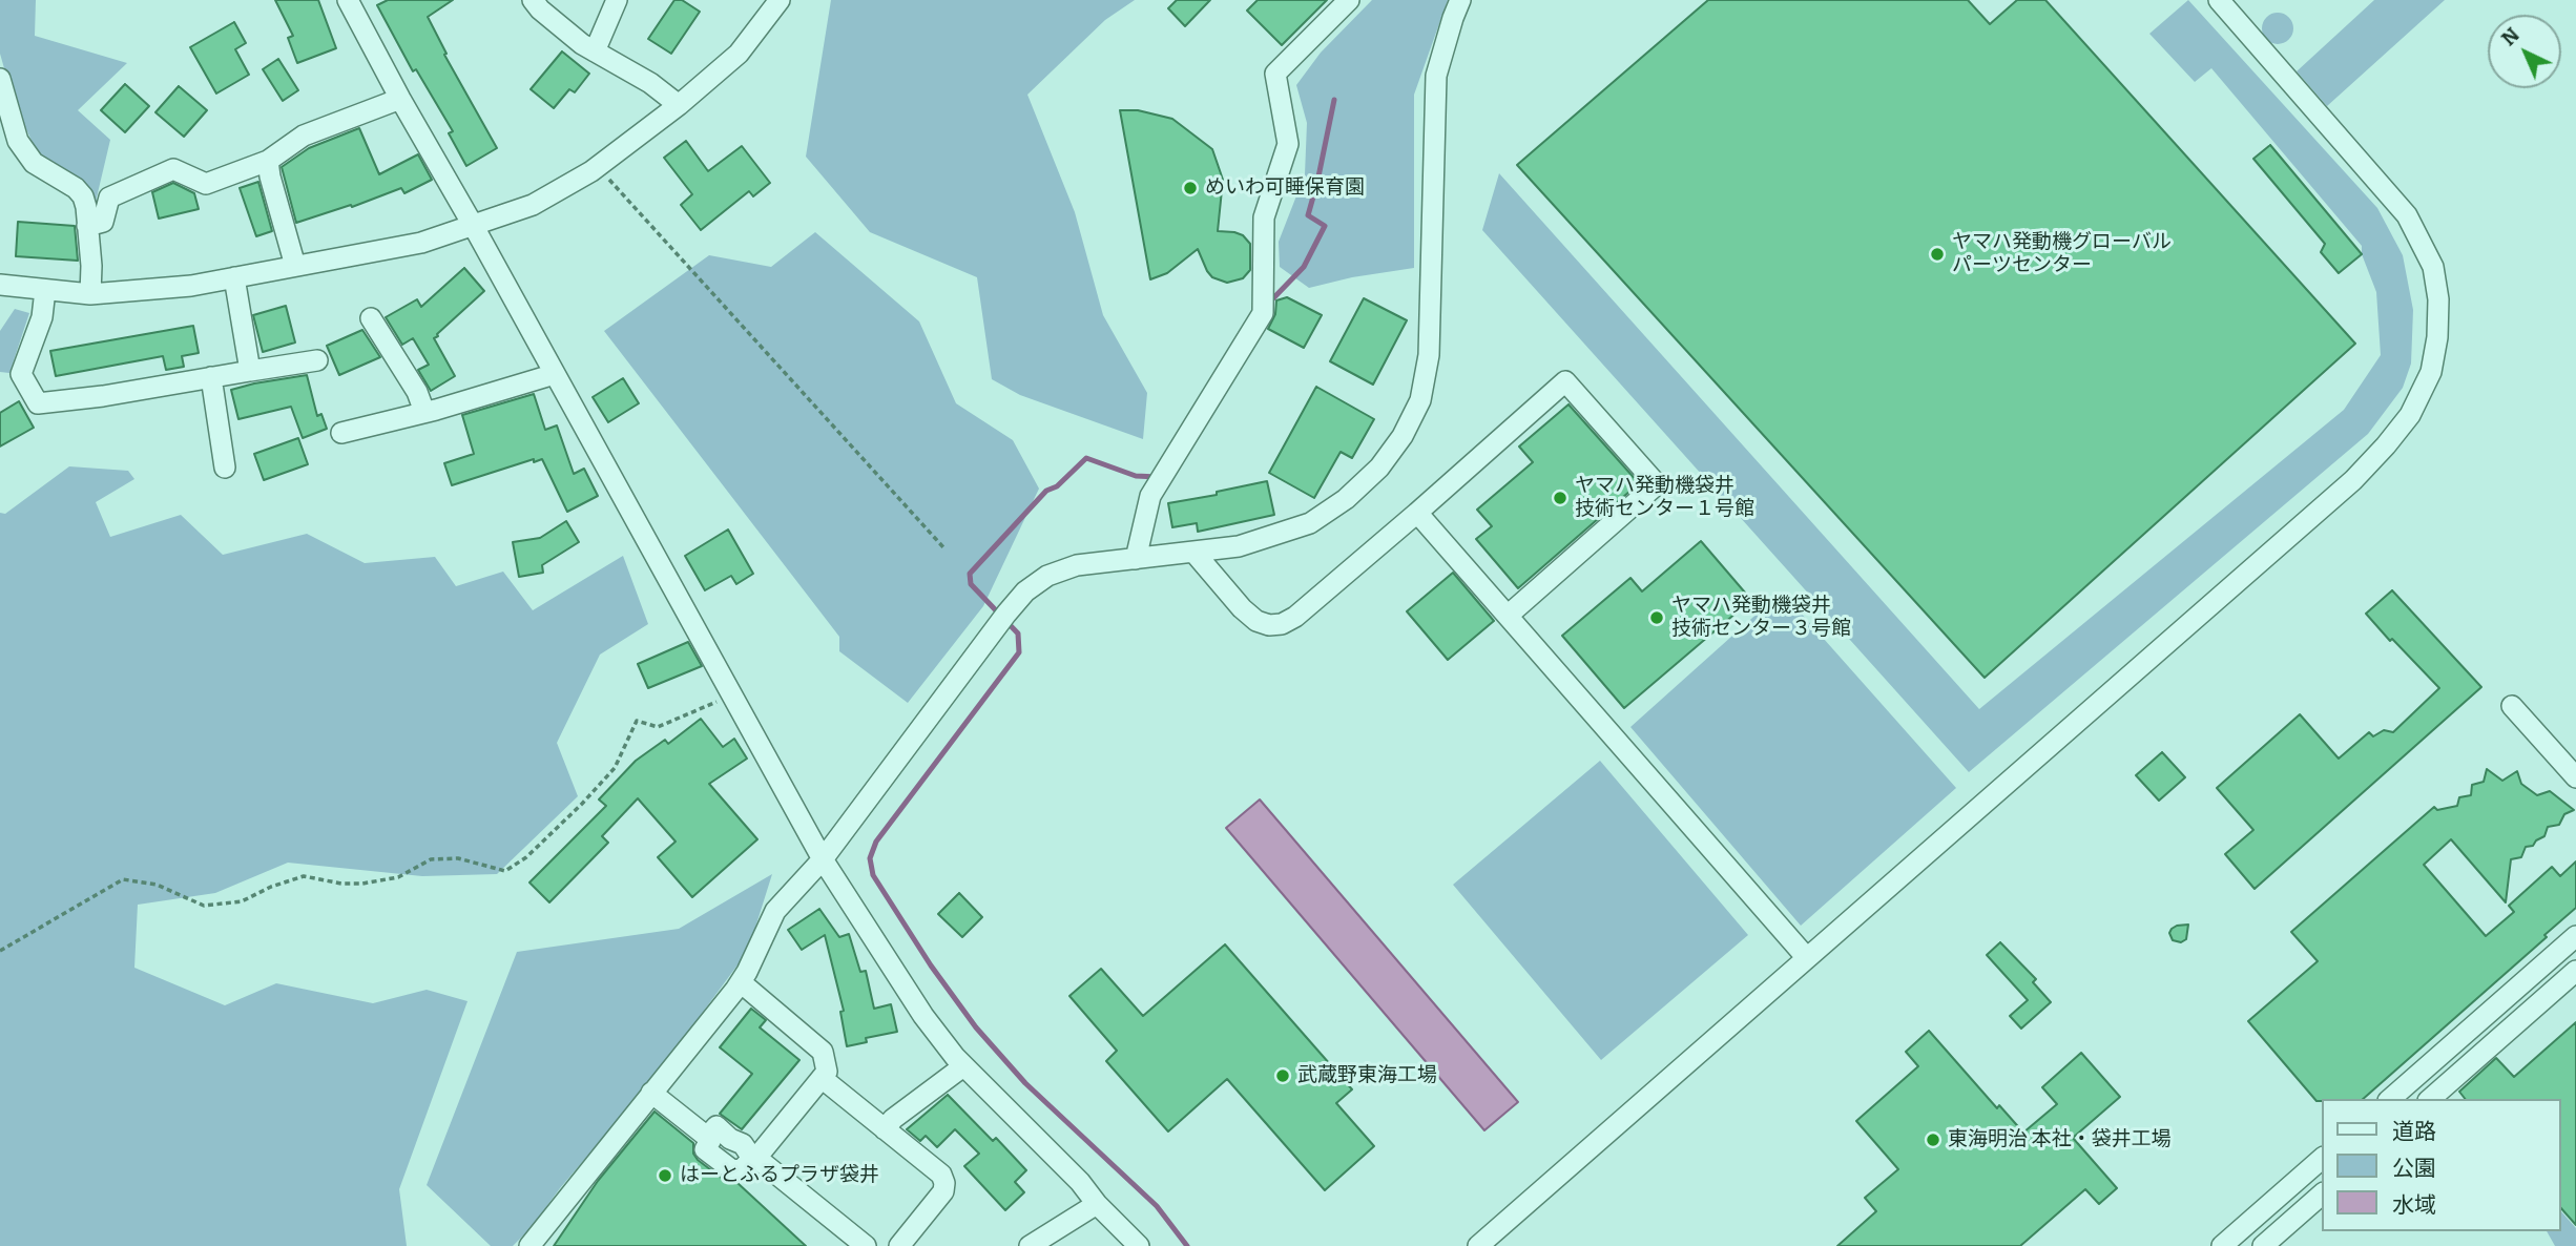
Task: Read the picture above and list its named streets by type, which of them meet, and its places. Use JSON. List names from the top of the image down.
{
  "places": [
    "めいわ可睡保育園",
    "ヤマハ発動機グローバル パーツセンター",
    "ヤマハ発動機袋井 技術センター１号館",
    "ヤマハ発動機袋井 技術センター３号館",
    "武蔵野東海工場",
    "東海明治 本社・袋井工場",
    "はーとふるプラザ袋井"
  ],
  "legend": ["道路", "公園", "水域"],
  "north": "top left"
}
